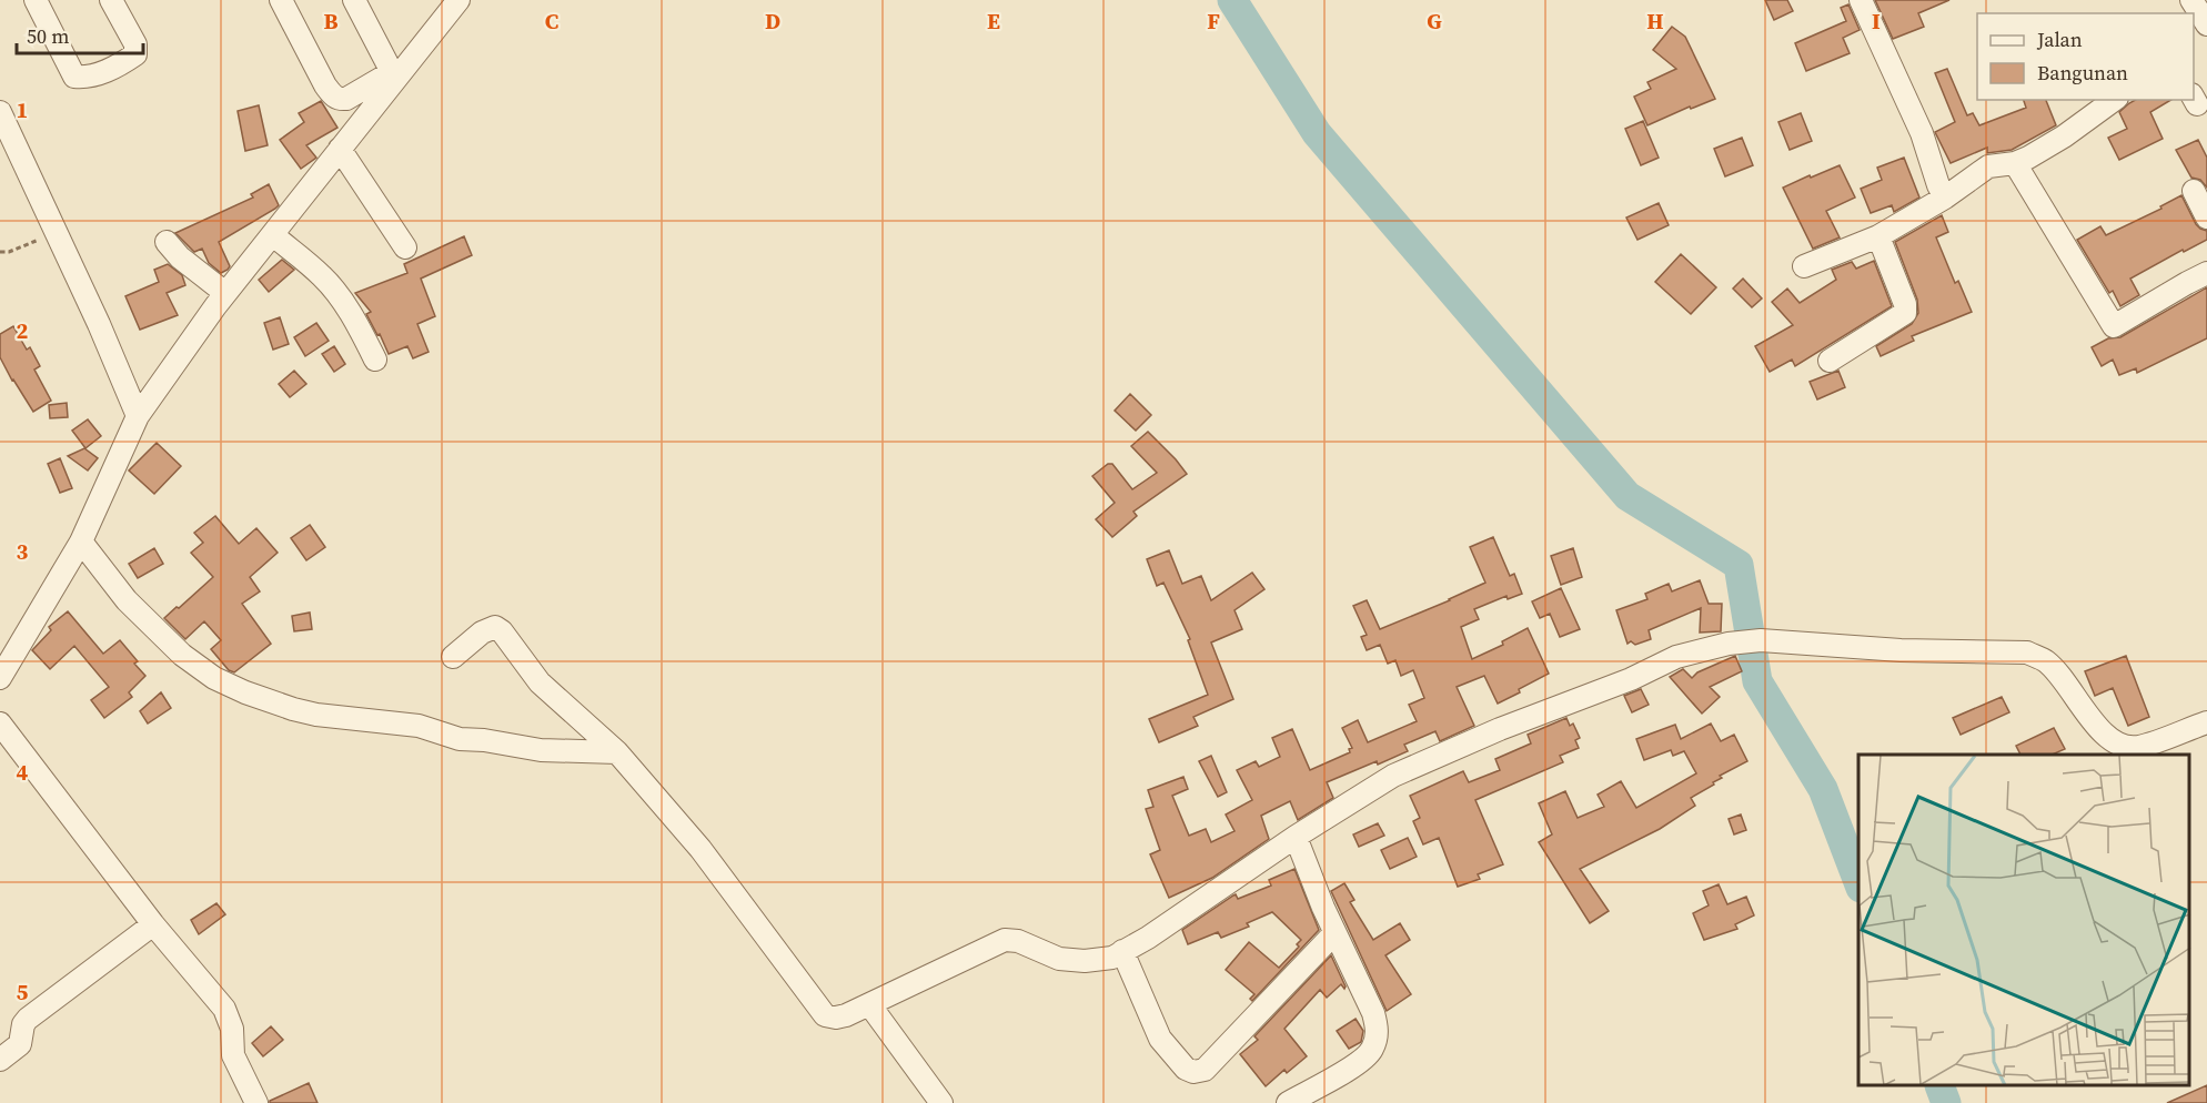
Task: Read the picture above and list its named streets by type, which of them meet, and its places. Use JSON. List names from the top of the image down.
{
  "legend": ["Jalan", "Bangunan"],
  "scale_bar": "50 m",
  "grid": {
    "columns": [
      "B",
      "C",
      "D",
      "E",
      "F",
      "G",
      "H",
      "I"
    ],
    "rows": [
      "1",
      "2",
      "3",
      "4",
      "5"
    ]
  }
}
